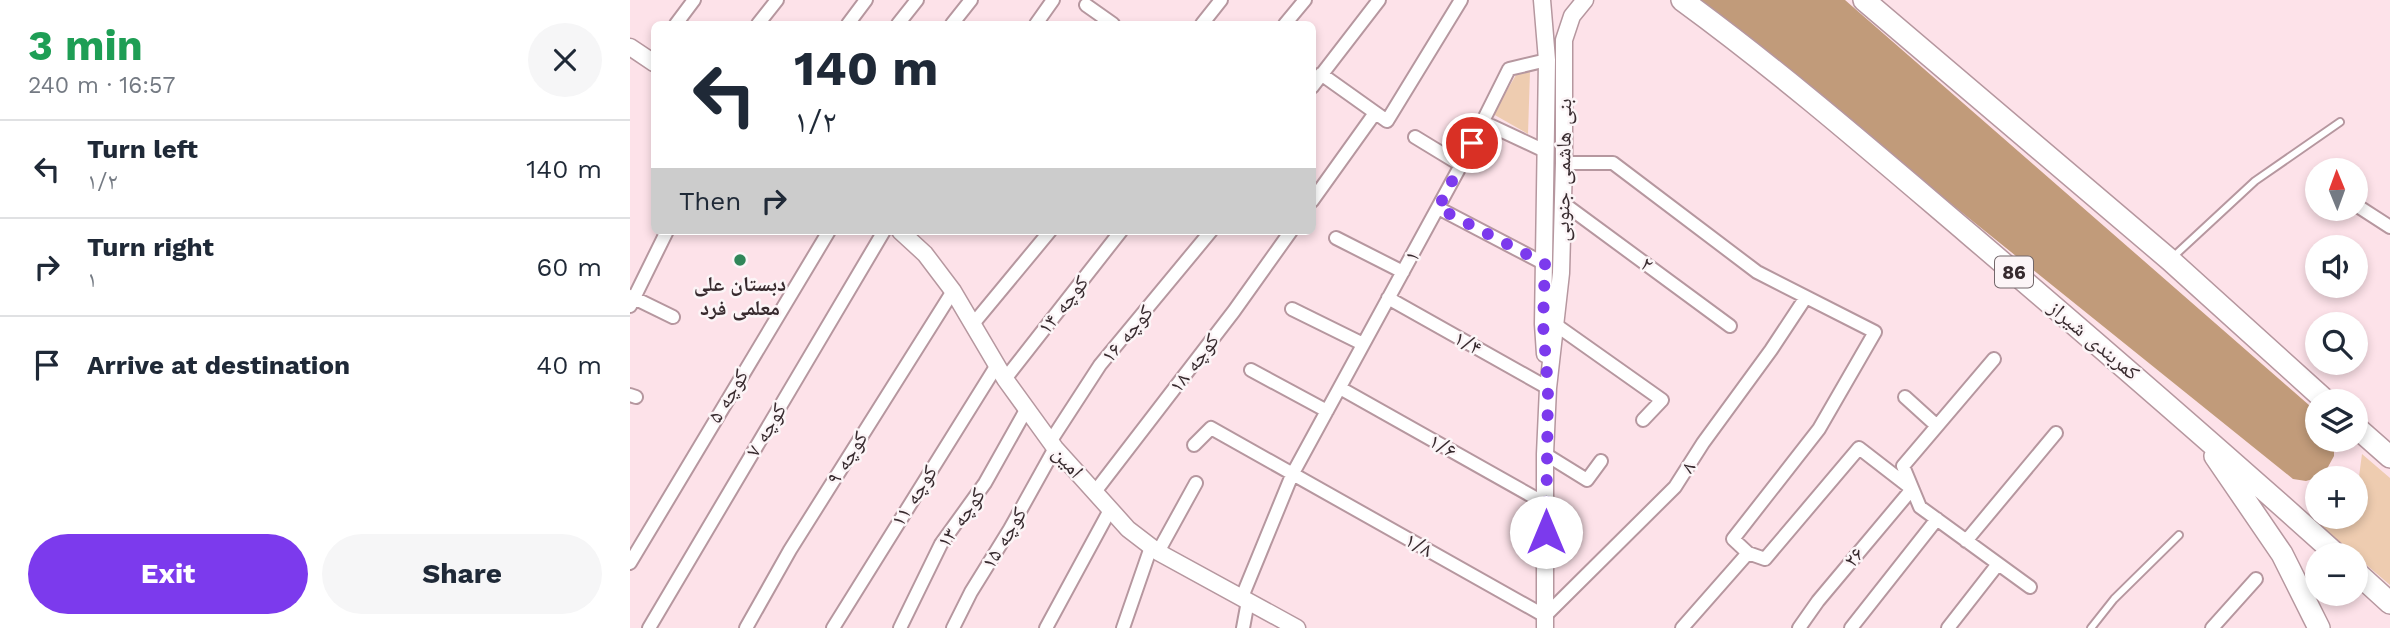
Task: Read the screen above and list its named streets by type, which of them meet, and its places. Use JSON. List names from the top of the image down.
{
  "streets": {
    "highway": ["86", "کمربندی شیراز"],
    "street": [
      "بنی هاشمی جنوبی",
      "۱",
      "۲",
      "کوچه ۱۴",
      "کوچه ۱۶",
      "۱/۴",
      "کوچه ۱۸",
      "کوچه ۵",
      "کوچه ۷",
      "۱/۶",
      "کوچه ۹",
      "امین",
      "۸",
      "کوچه ۱۱",
      "کوچه ۱۳",
      "کوچه ۱۵",
      "۱/۸",
      "۲۶"
    ]
  },
  "crossings": [
    ["بنی هاشمی جنوبی", "۱"],
    ["بنی هاشمی جنوبی", "۲"],
    ["بنی هاشمی جنوبی", "۱/۴"],
    ["بنی هاشمی جنوبی", "۱/۶"],
    ["بنی هاشمی جنوبی", "۸"],
    ["بنی هاشمی جنوبی", "۱/۸"],
    ["۱", "۱/۴"],
    ["۱", "۱/۶"],
    ["۱", "امین"],
    ["۱", "۱/۸"],
    ["کوچه ۱۴", "امین"],
    ["کوچه ۱۴", "کوچه ۱۱"],
    ["کوچه ۱۶", "امین"],
    ["کوچه ۱۶", "کوچه ۱۵"],
    ["کوچه ۱۸", "امین"],
    ["کوچه ۹", "امین"],
    ["امین", "کوچه ۱۱"],
    ["امین", "کوچه ۱۳"],
    ["امین", "کوچه ۱۵"],
    ["۸", "۱/۸"]
  ],
  "places": ["دبستان علی معلمی فرد"],
  "north": "top",
  "page": {
    "heading": ["3 min", "240 m · 16:57"],
    "turn": ["140 m", "۱/۲"],
    "list": [
      {
        "name": "Turn left",
        "note": "۱/۲",
        "value": "140 m"
      },
      {
        "name": "Turn right",
        "note": "۱",
        "value": "60 m"
      },
      {
        "name": "Arrive at destination",
        "value": "40 m"
      }
    ],
    "map_buttons": ["+", "−"],
    "then": "Then",
    "buttons": ["Exit", "Share"]
  }
}
